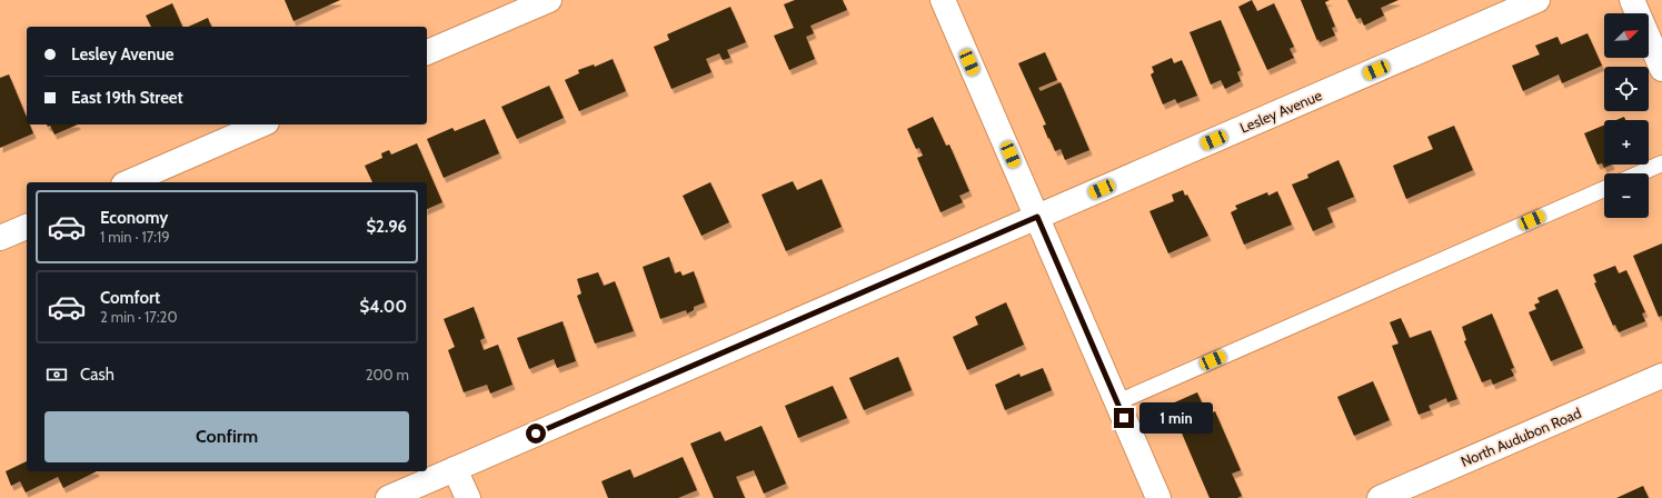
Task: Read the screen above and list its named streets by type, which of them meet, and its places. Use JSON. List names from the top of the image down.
{
  "streets": {
    "street": ["Lesley Avenue", "North Audubon Road"]
  },
  "north": "top right",
  "page": {
    "map_buttons": ["+", "−"],
    "banner": ["Lesley Avenue", "East 19th Street"],
    "list": [
      {
        "name": "Economy",
        "note": "1 min · 17:19",
        "value": "$2.96"
      },
      {
        "name": "Comfort",
        "note": "2 min · 17:20",
        "value": "$4.00"
      }
    ],
    "pay": ["Cash", "200 m"],
    "bubble": "1 min",
    "buttons": "Confirm"
  }
}
